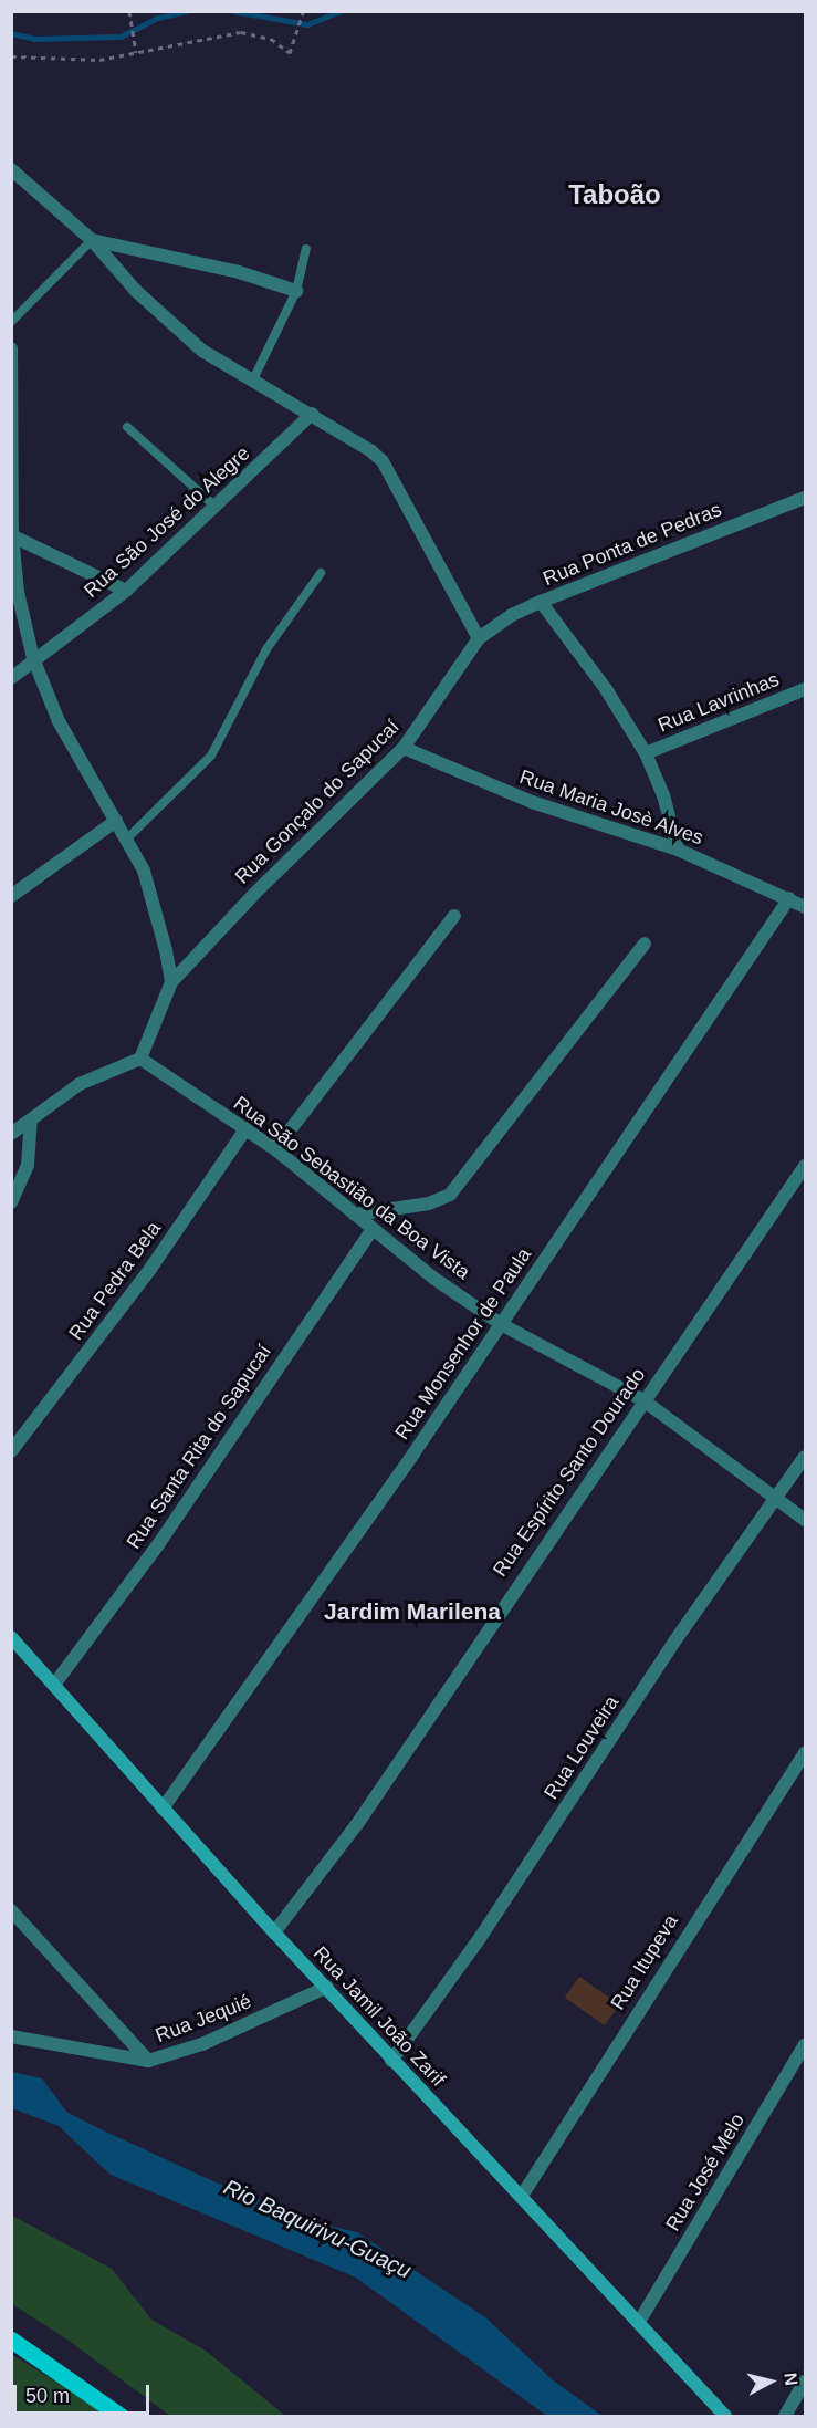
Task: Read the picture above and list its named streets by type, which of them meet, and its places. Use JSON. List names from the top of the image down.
{
  "streets": {
    "main road": ["Rua Jamil João Zarif"],
    "street": [
      "Rua São José do Alegre",
      "Rua Ponta de Pedras",
      "Rua Lavrinhas",
      "Rua Gonçalo do Sapucaí",
      "Rua Maria Josè Alves",
      "Rua São Sebastião da Boa Vista",
      "Rua Pedra Bela",
      "Rua Monsenhor de Paula",
      "Rua Santa Rita do Sapucaí",
      "Rua Espírito Santo Dourado",
      "Rua Louveira",
      "Rua Itupeva",
      "Rua Jequié",
      "Rua José Melo"
    ]
  },
  "crossings": [
    ["Rua Ponta de Pedras", "Rua Gonçalo do Sapucaí"],
    ["Rua Gonçalo do Sapucaí", "Rua Maria Josè Alves"],
    ["Rua Maria Josè Alves", "Rua Monsenhor de Paula"],
    ["Rua São Sebastião da Boa Vista", "Rua Pedra Bela"],
    ["Rua São Sebastião da Boa Vista", "Rua Monsenhor de Paula"],
    ["Rua São Sebastião da Boa Vista", "Rua Santa Rita do Sapucaí"],
    ["Rua São Sebastião da Boa Vista", "Rua Espírito Santo Dourado"],
    ["Rua São Sebastião da Boa Vista", "Rua Louveira"],
    ["Rua Monsenhor de Paula", "Rua Jamil João Zarif"],
    ["Rua Santa Rita do Sapucaí", "Rua Jamil João Zarif"],
    ["Rua Espírito Santo Dourado", "Rua Jamil João Zarif"],
    ["Rua Louveira", "Rua Jamil João Zarif"],
    ["Rua Itupeva", "Rua Jamil João Zarif"],
    ["Rua Jamil João Zarif", "Rua Jequié"],
    ["Rua Jamil João Zarif", "Rua José Melo"]
  ],
  "districts": ["Taboão", "Jardim Marilena"],
  "water": ["Rio Baquirivu-Guaçu"],
  "scale_bar": "50 m",
  "north": "right"
}
